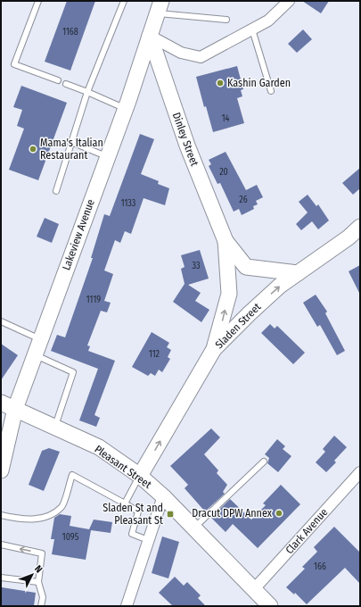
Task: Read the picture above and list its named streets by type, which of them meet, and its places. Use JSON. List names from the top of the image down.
{
  "streets": {
    "main road": [
      "Dinley Street",
      "Lakeview Avenue",
      "Sladen Street",
      "Pleasant Street"
    ],
    "street": ["Clark Avenue"]
  },
  "crossings": [
    ["Dinley Street", "Lakeview Avenue"],
    ["Dinley Street", "Sladen Street"],
    ["Lakeview Avenue", "Pleasant Street"],
    ["Sladen Street", "Pleasant Street"],
    ["Pleasant Street", "Clark Avenue"]
  ],
  "one_way": ["Sladen Street"],
  "places": {
    "other": ["Kashin Garden", "Mama's Italian Restaurant", "Dracut DPW Annex"],
    "transit": ["Sladen St and Pleasant St"]
  },
  "house_numbers": [
    "1168",
    "14",
    "20",
    "26",
    "1133",
    "33",
    "1119",
    "112",
    "1095",
    "166"
  ],
  "north": "top right"
}
